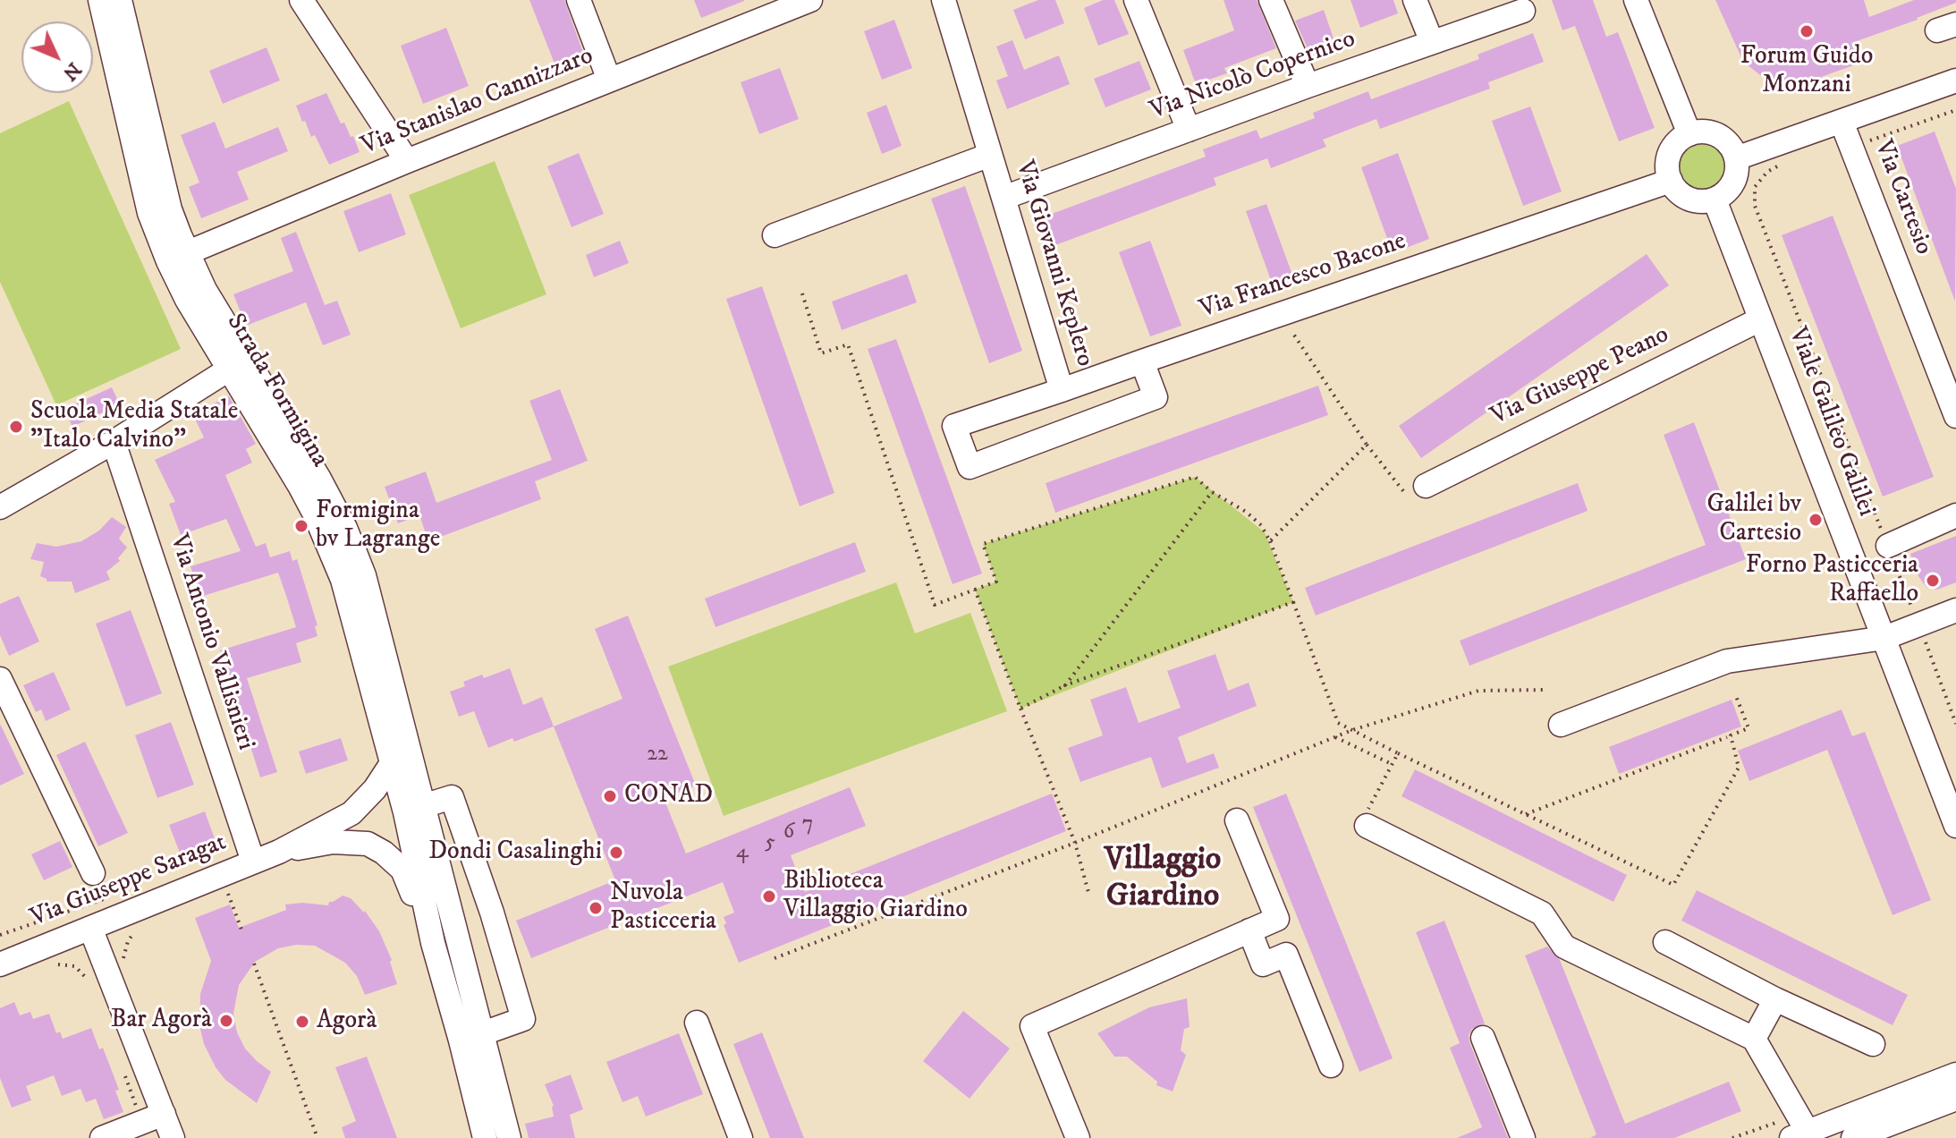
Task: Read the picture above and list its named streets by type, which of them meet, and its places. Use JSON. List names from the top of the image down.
{
  "streets": {
    "street": [
      "Via Nicolò Copernico",
      "Via Stanislao Cannizzaro",
      "Via Cartesio",
      "Via Giovanni Keplero",
      "Via Francesco Bacone",
      "Via Giuseppe Peano",
      "Strada Formigina",
      "Viale Galileo Galilei",
      "Via Antonio Vallisnieri",
      "Via Giuseppe Saragat"
    ]
  },
  "crossings": [
    ["Via Nicolò Copernico", "Via Giovanni Keplero"],
    ["Via Stanislao Cannizzaro", "Strada Formigina"],
    ["Via Giovanni Keplero", "Via Francesco Bacone"],
    ["Via Francesco Bacone", "Viale Galileo Galilei"],
    ["Via Giuseppe Peano", "Viale Galileo Galilei"],
    ["Strada Formigina", "Via Giuseppe Saragat"],
    ["Via Antonio Vallisnieri", "Via Giuseppe Saragat"]
  ],
  "districts": ["Villaggio Giardino"],
  "places": [
    "Forum Guido Monzani",
    "Scuola Media Statale \"Italo Calvino\"",
    "Galilei bv Cartesio",
    "Formigina bv Lagrange",
    "Forno Pasticceria Raffaello",
    "CONAD",
    "Dondi Casalinghi",
    "Biblioteca Villaggio Giardino",
    "Nuvola Pasticceria",
    "Bar Agorà",
    "Agorà"
  ],
  "house_numbers": [
    "22",
    "7",
    "6",
    "5",
    "4"
  ],
  "north": "bottom right"
}
